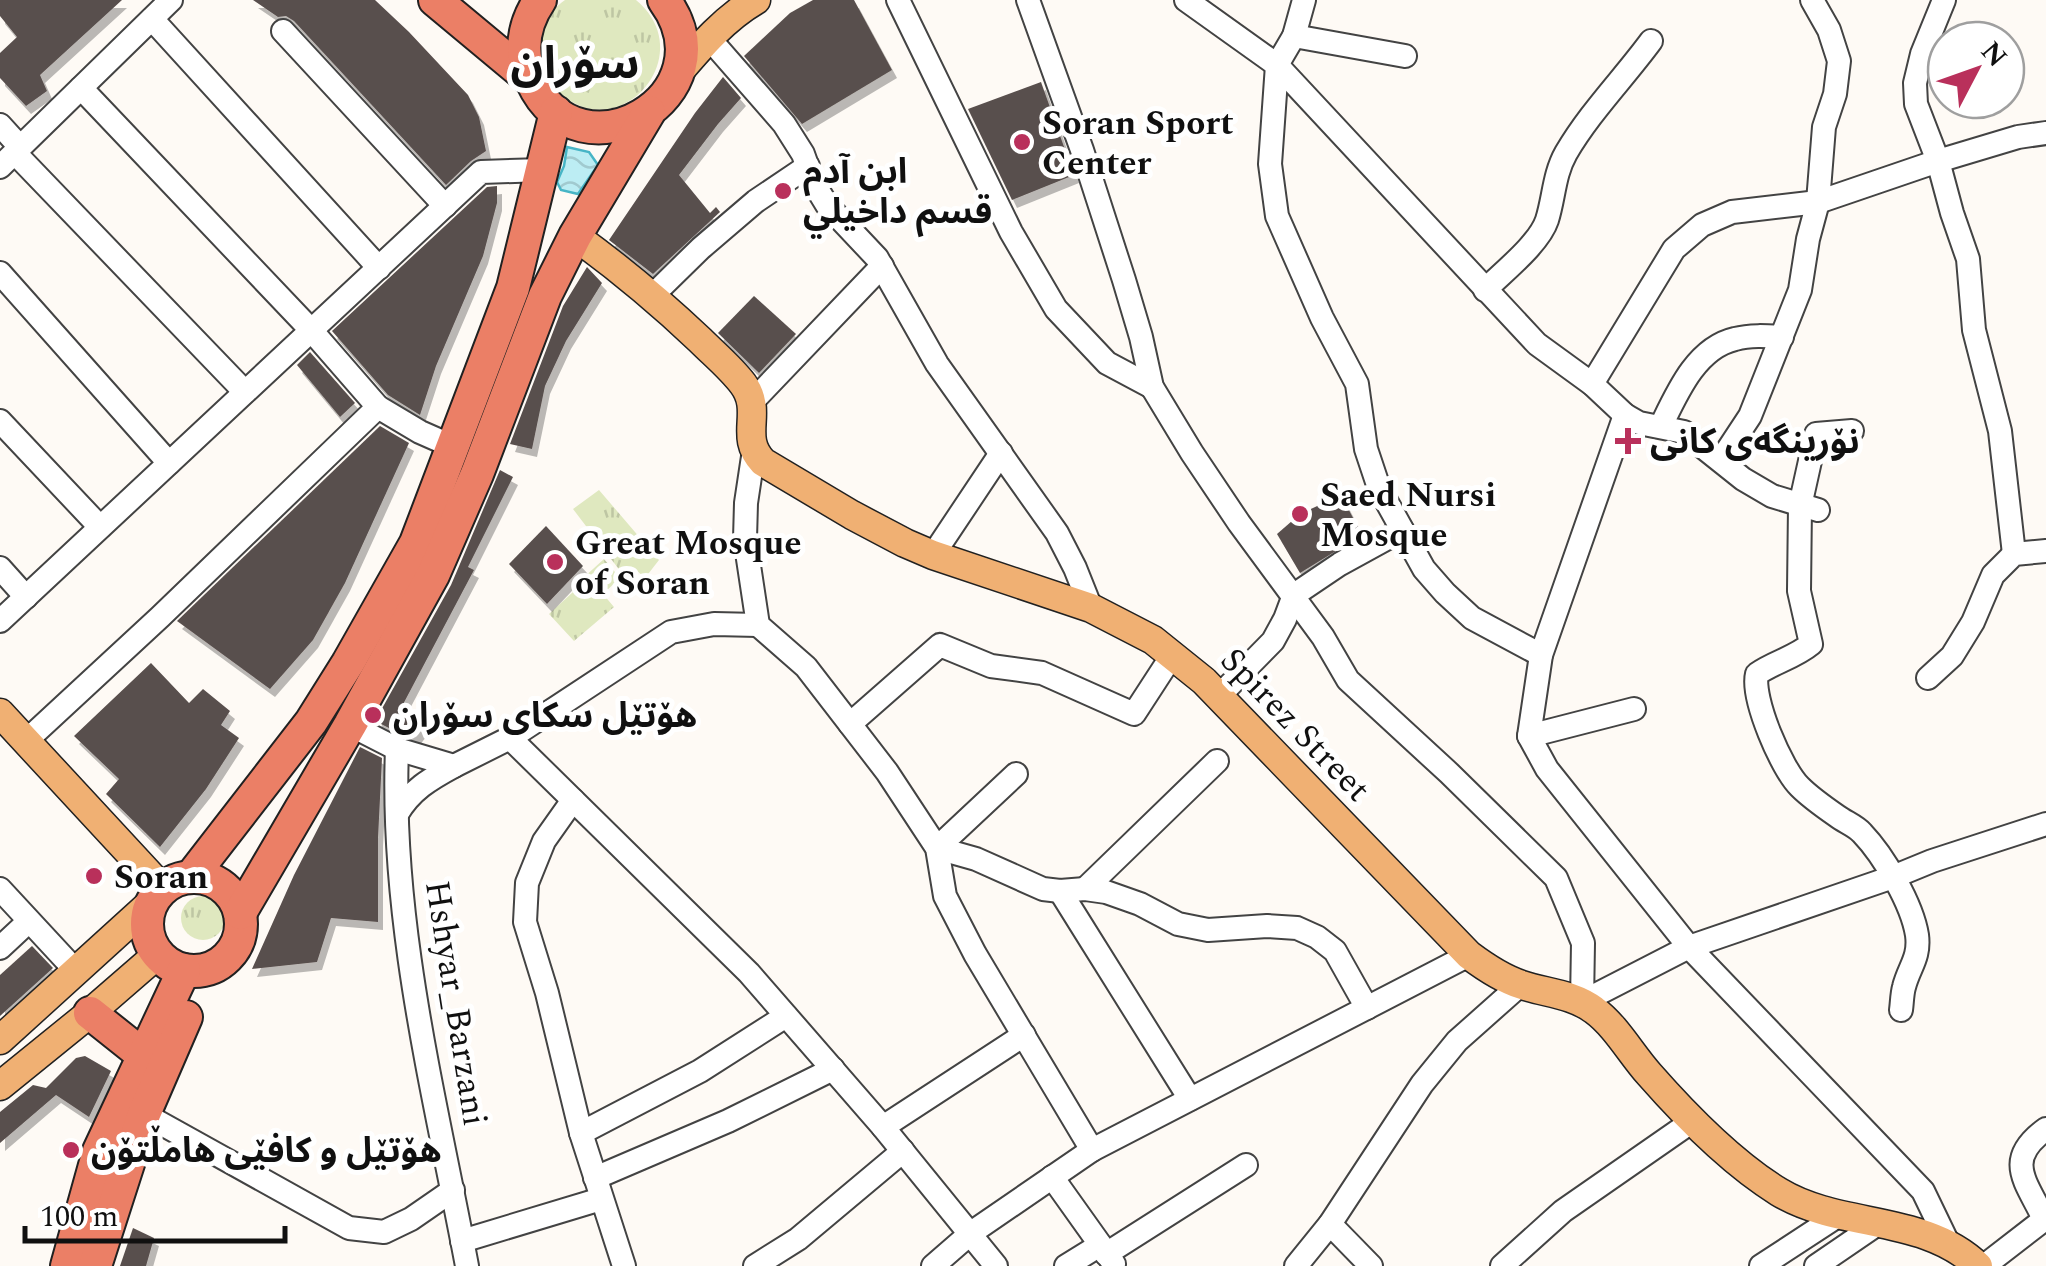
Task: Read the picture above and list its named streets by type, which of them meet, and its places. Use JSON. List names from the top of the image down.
{
  "streets": {
    "main road": ["Spirez Street"],
    "street": ["Hshyar_Barzani"]
  },
  "districts": ["سۆران"],
  "places": {
    "other": [
      "Soran Sport Center",
      "ابن آدم قسم داخيلي",
      "Saed Nursi Mosque",
      "Great Mosque of Soran",
      "هۆتێل سکای سۆران",
      "Soran",
      "هۆتێل و کافێی هامڵتۆن"
    ],
    "health": ["نۆرینگەی کانی"]
  },
  "scale_bar": "100 m",
  "north": "top right"
}
